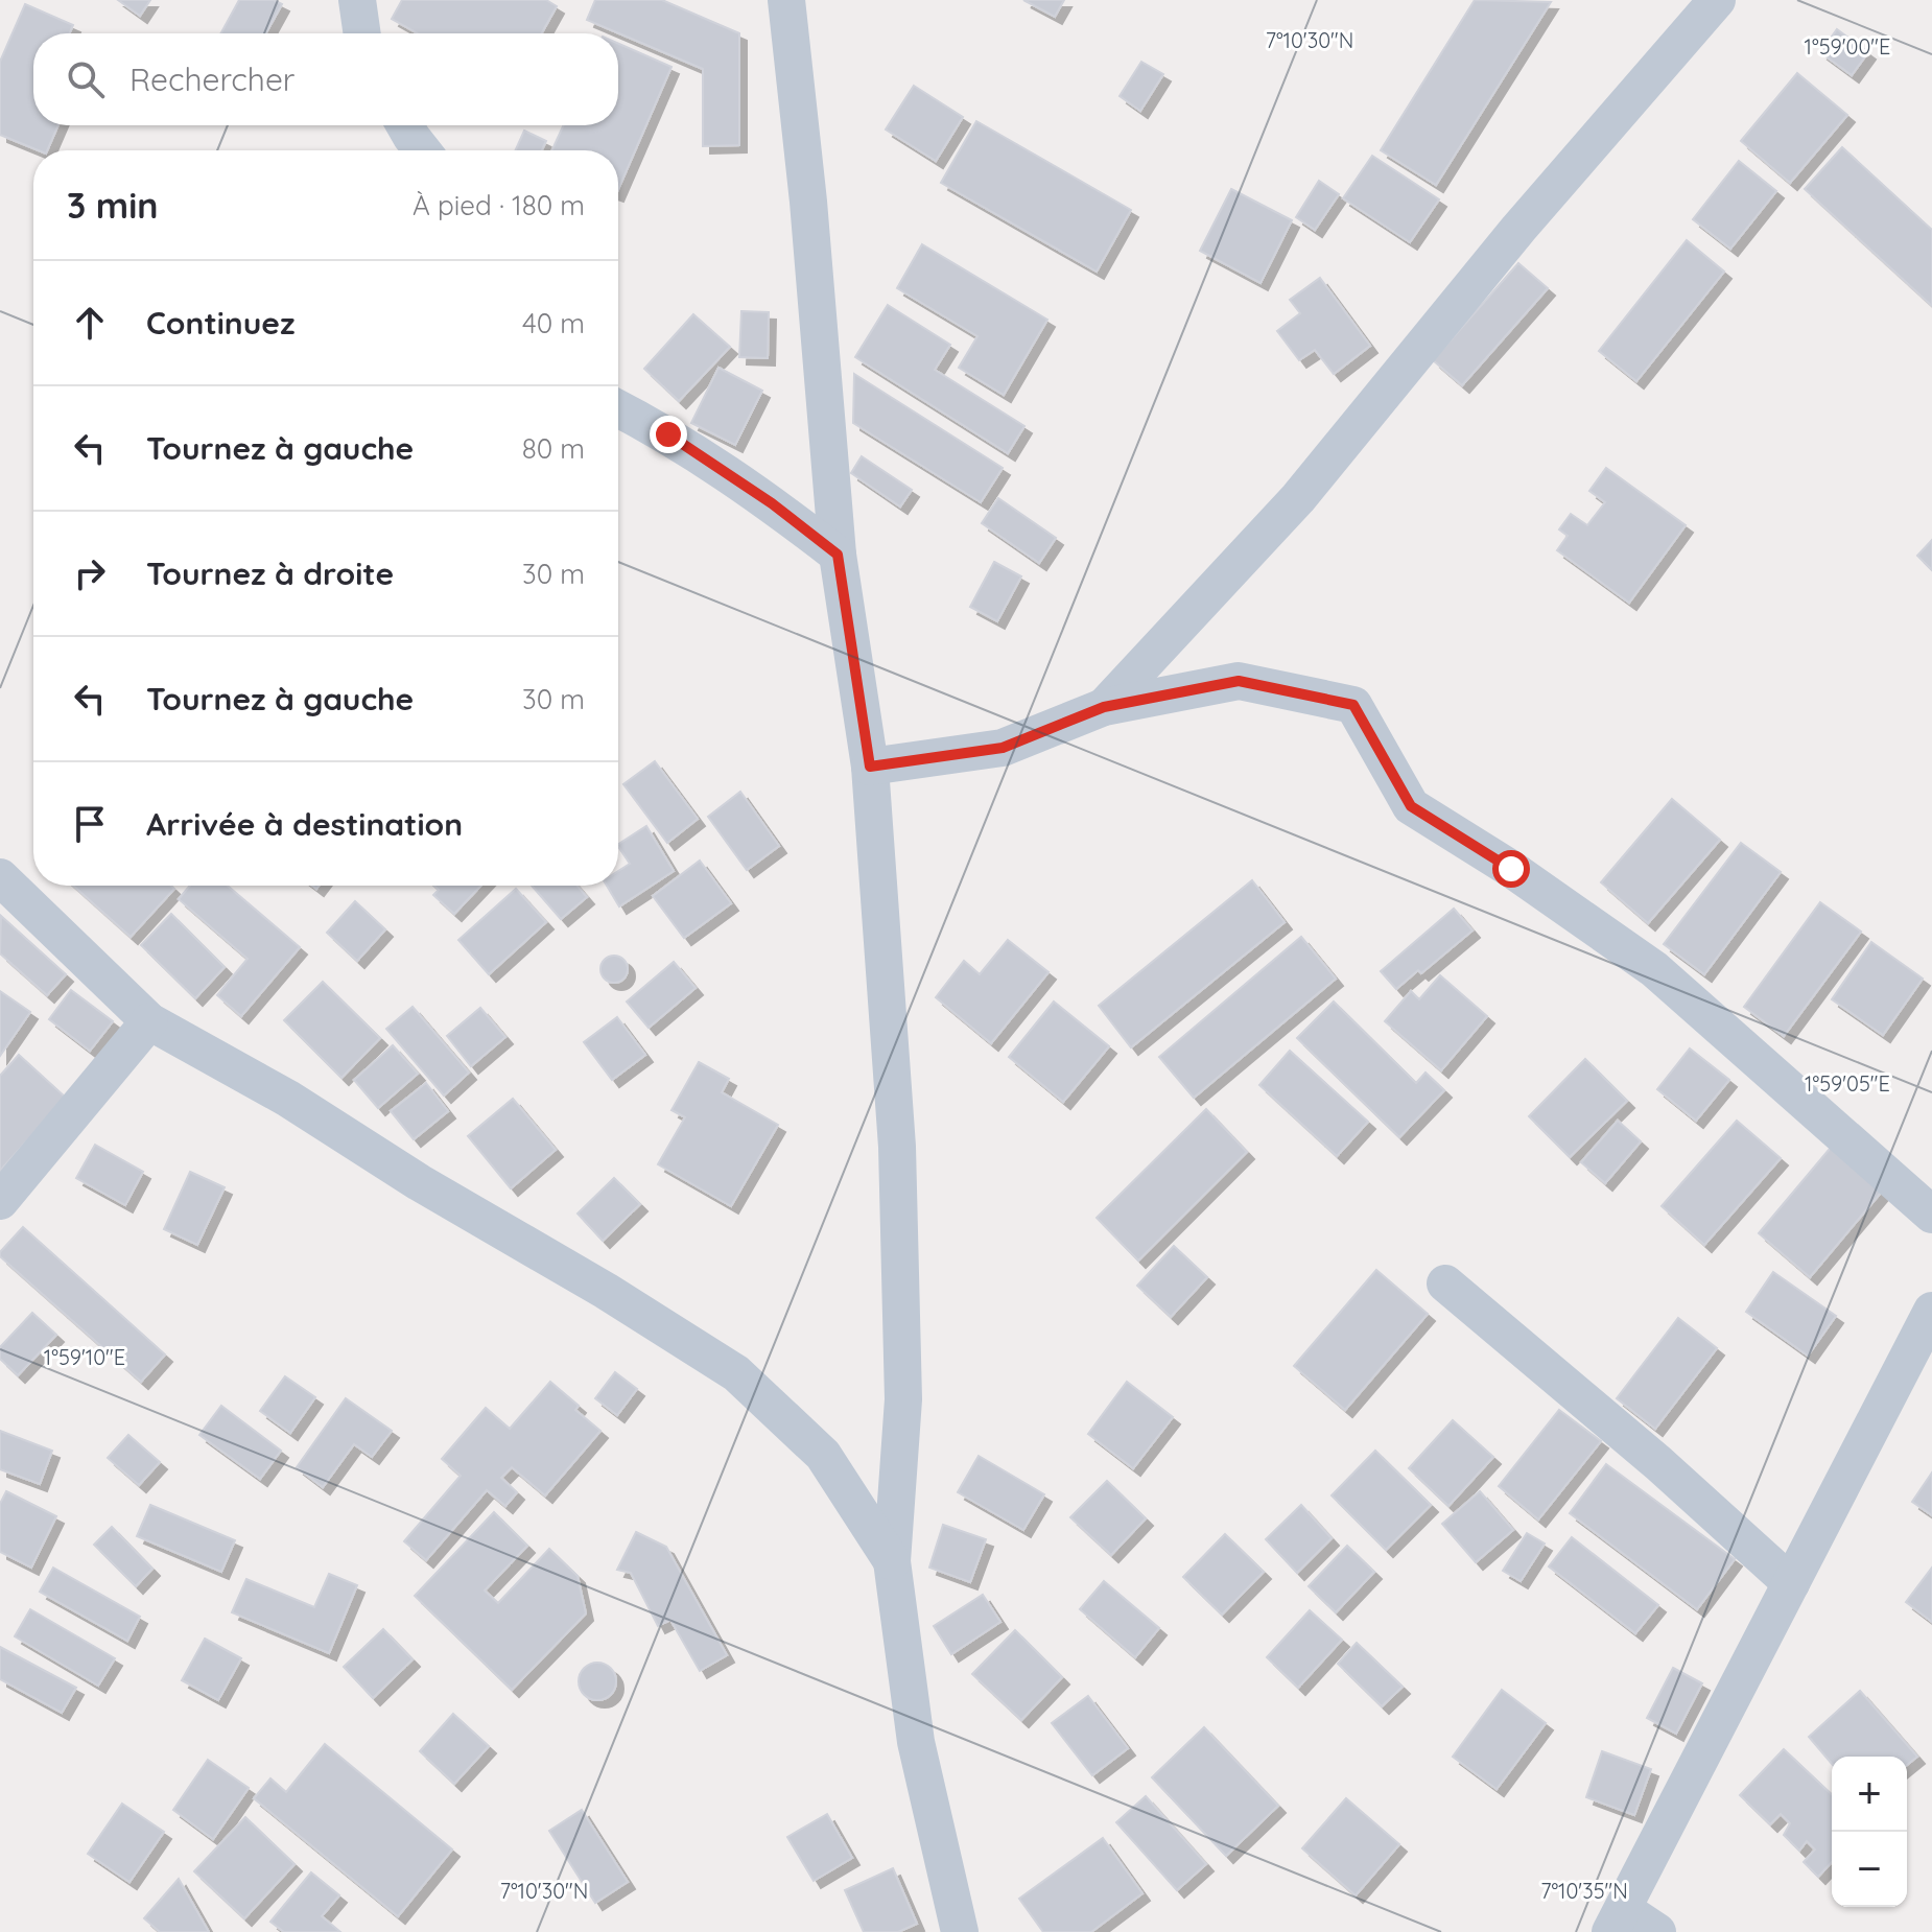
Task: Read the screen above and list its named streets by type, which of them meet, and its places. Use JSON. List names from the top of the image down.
{
  "page": {
    "search": "Rechercher",
    "heading": ["3 min", "À pied · 180 m"],
    "list": [
      ["Continuez", "40 m"],
      ["Tournez à gauche", "80 m"],
      ["Tournez à droite", "30 m"],
      ["Tournez à gauche", "30 m"],
      "Arrivée à destination"
    ],
    "map_buttons": ["+", "−"]
  },
  "coordinates": [
    "7°10'30\"N",
    "1°59'00\"E",
    "1°59'05\"E",
    "1°59'10\"E",
    "7°10'35\"N"
  ]
}
